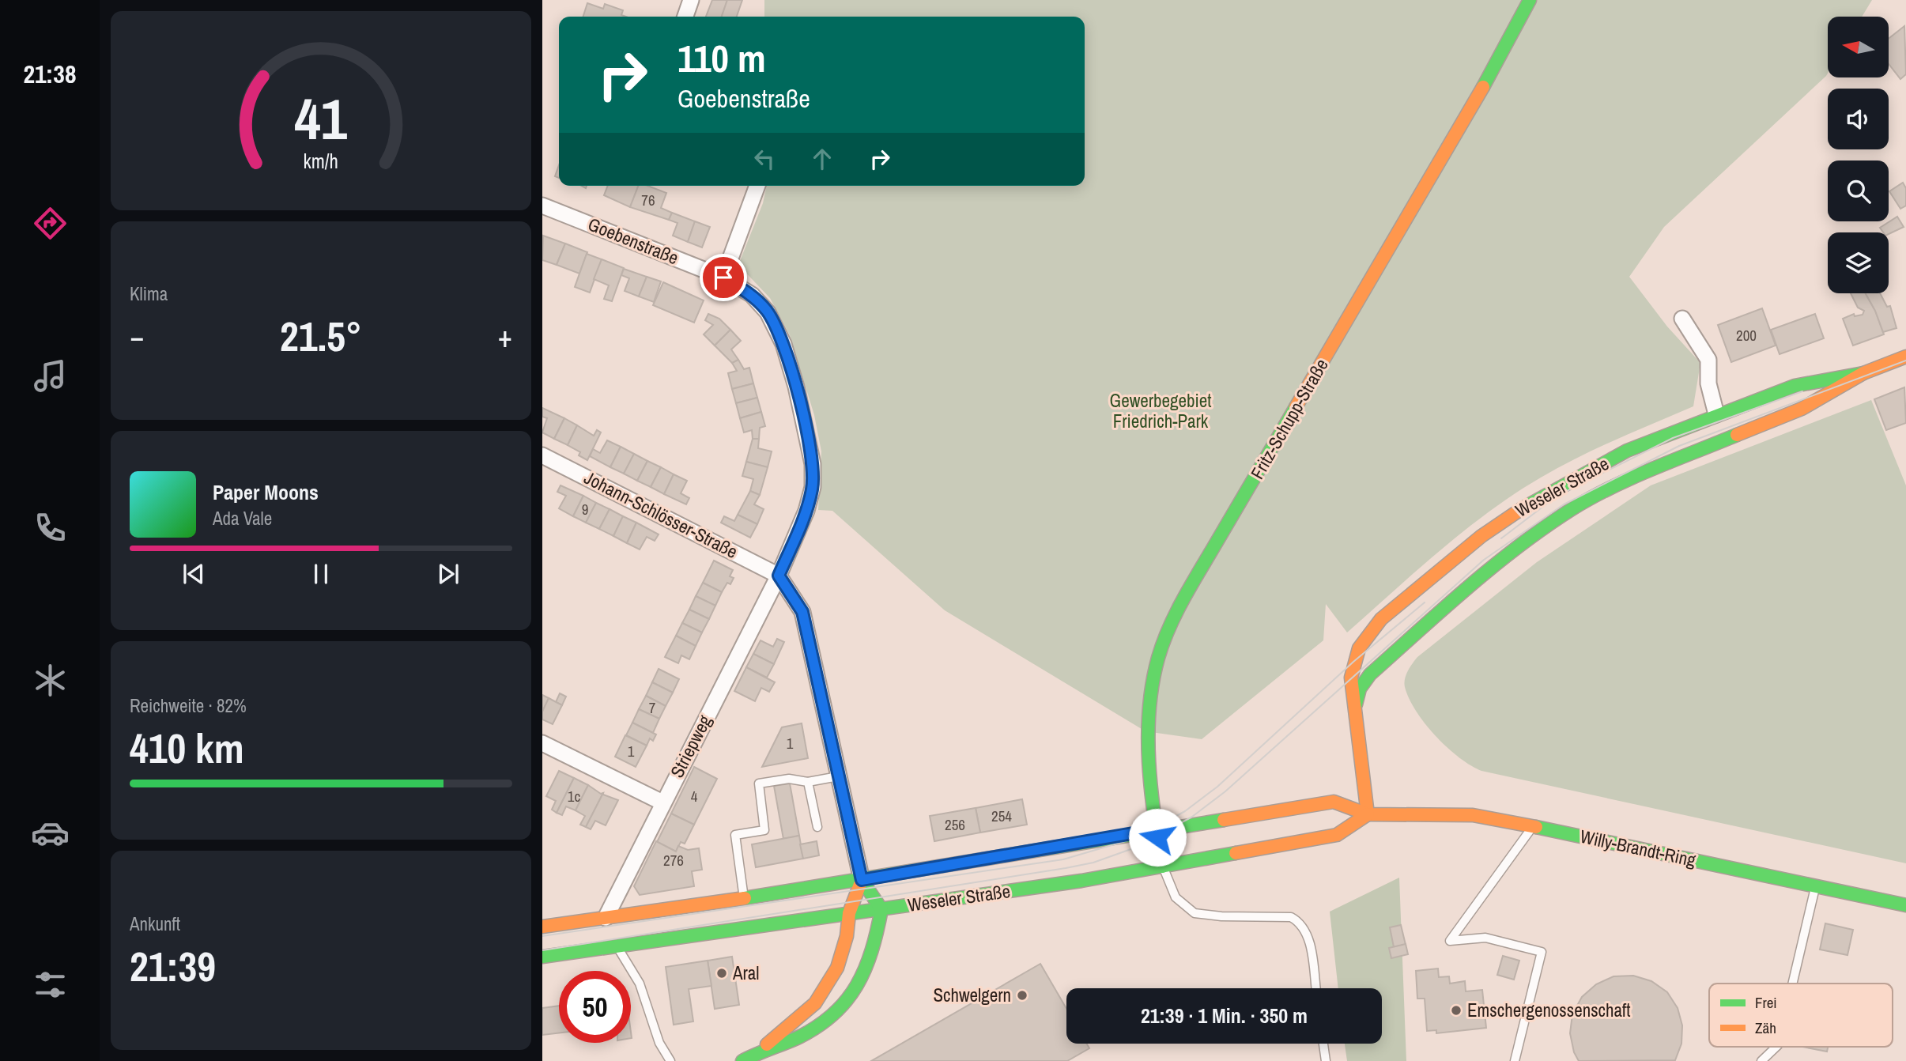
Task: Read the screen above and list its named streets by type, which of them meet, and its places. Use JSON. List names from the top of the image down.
{
  "streets": {
    "main road": ["Fritz-Schupp-Straße", "Weseler Straße", "Willy-Brandt-Ring"],
    "street": ["Goebenstraße", "Johann-Schlösser-Straße", "Striepweg"]
  },
  "crossings": [
    ["Goebenstraße", "Johann-Schlösser-Straße"],
    ["Goebenstraße", "Striepweg"],
    ["Fritz-Schupp-Straße", "Weseler Straße"],
    ["Weseler Straße", "Striepweg"],
    ["Weseler Straße", "Willy-Brandt-Ring"],
    ["Johann-Schlösser-Straße", "Striepweg"]
  ],
  "parks": ["Gewerbegebiet Friedrich-Park"],
  "places": ["Aral", "Schwelgern", "Emschergenossenschaft"],
  "house_numbers": [
    "76",
    "200",
    "9",
    "7",
    "1",
    "1",
    "1c",
    "4",
    "254",
    "256",
    "276"
  ],
  "legend": ["Frei", "Zäh"],
  "north": "left",
  "page": {
    "tabs": "21:38",
    "turn": ["110 m", "Goebenstraße"],
    "tile": [
      "Klima",
      ["Reichweite · 82%", "410 km"],
      ["Ankunft", "21:39"]
    ],
    "heat": ["−", "21.5°", "+"],
    "song": ["Paper Moons", "Ada Vale"],
    "limit": "50",
    "trip": "21:39 · 1 Min. · 350 m",
    "gauge": ["41", "km/h"]
  }
}
